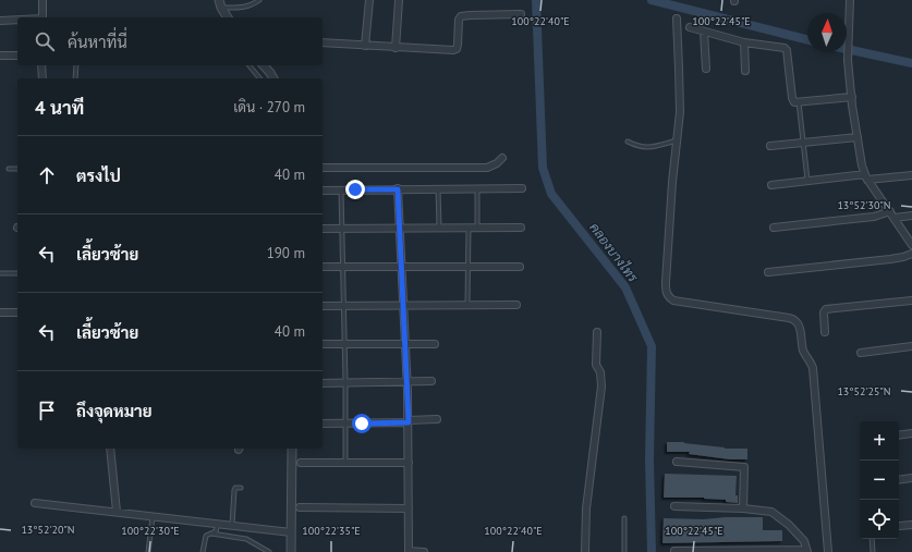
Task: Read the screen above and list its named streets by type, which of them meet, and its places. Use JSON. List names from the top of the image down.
{
  "water": ["คลองบางไทร"],
  "north": "top",
  "page": {
    "search": "ค้นหาที่นี่",
    "heading": ["4 นาที", "เดิน · 270 m"],
    "list": [
      ["ตรงไป", "40 m"],
      ["เลี้ยวซ้าย", "190 m"],
      ["เลี้ยวซ้าย", "40 m"],
      "ถึงจุดหมาย"
    ],
    "map_buttons": ["+", "−"]
  },
  "coordinates": [
    "100°22'40\"E",
    "100°22'45\"E",
    "13°52'30\"N",
    "13°52'25\"N",
    "13°52'20\"N",
    "100°22'30\"E",
    "100°22'35\"E"
  ]
}
